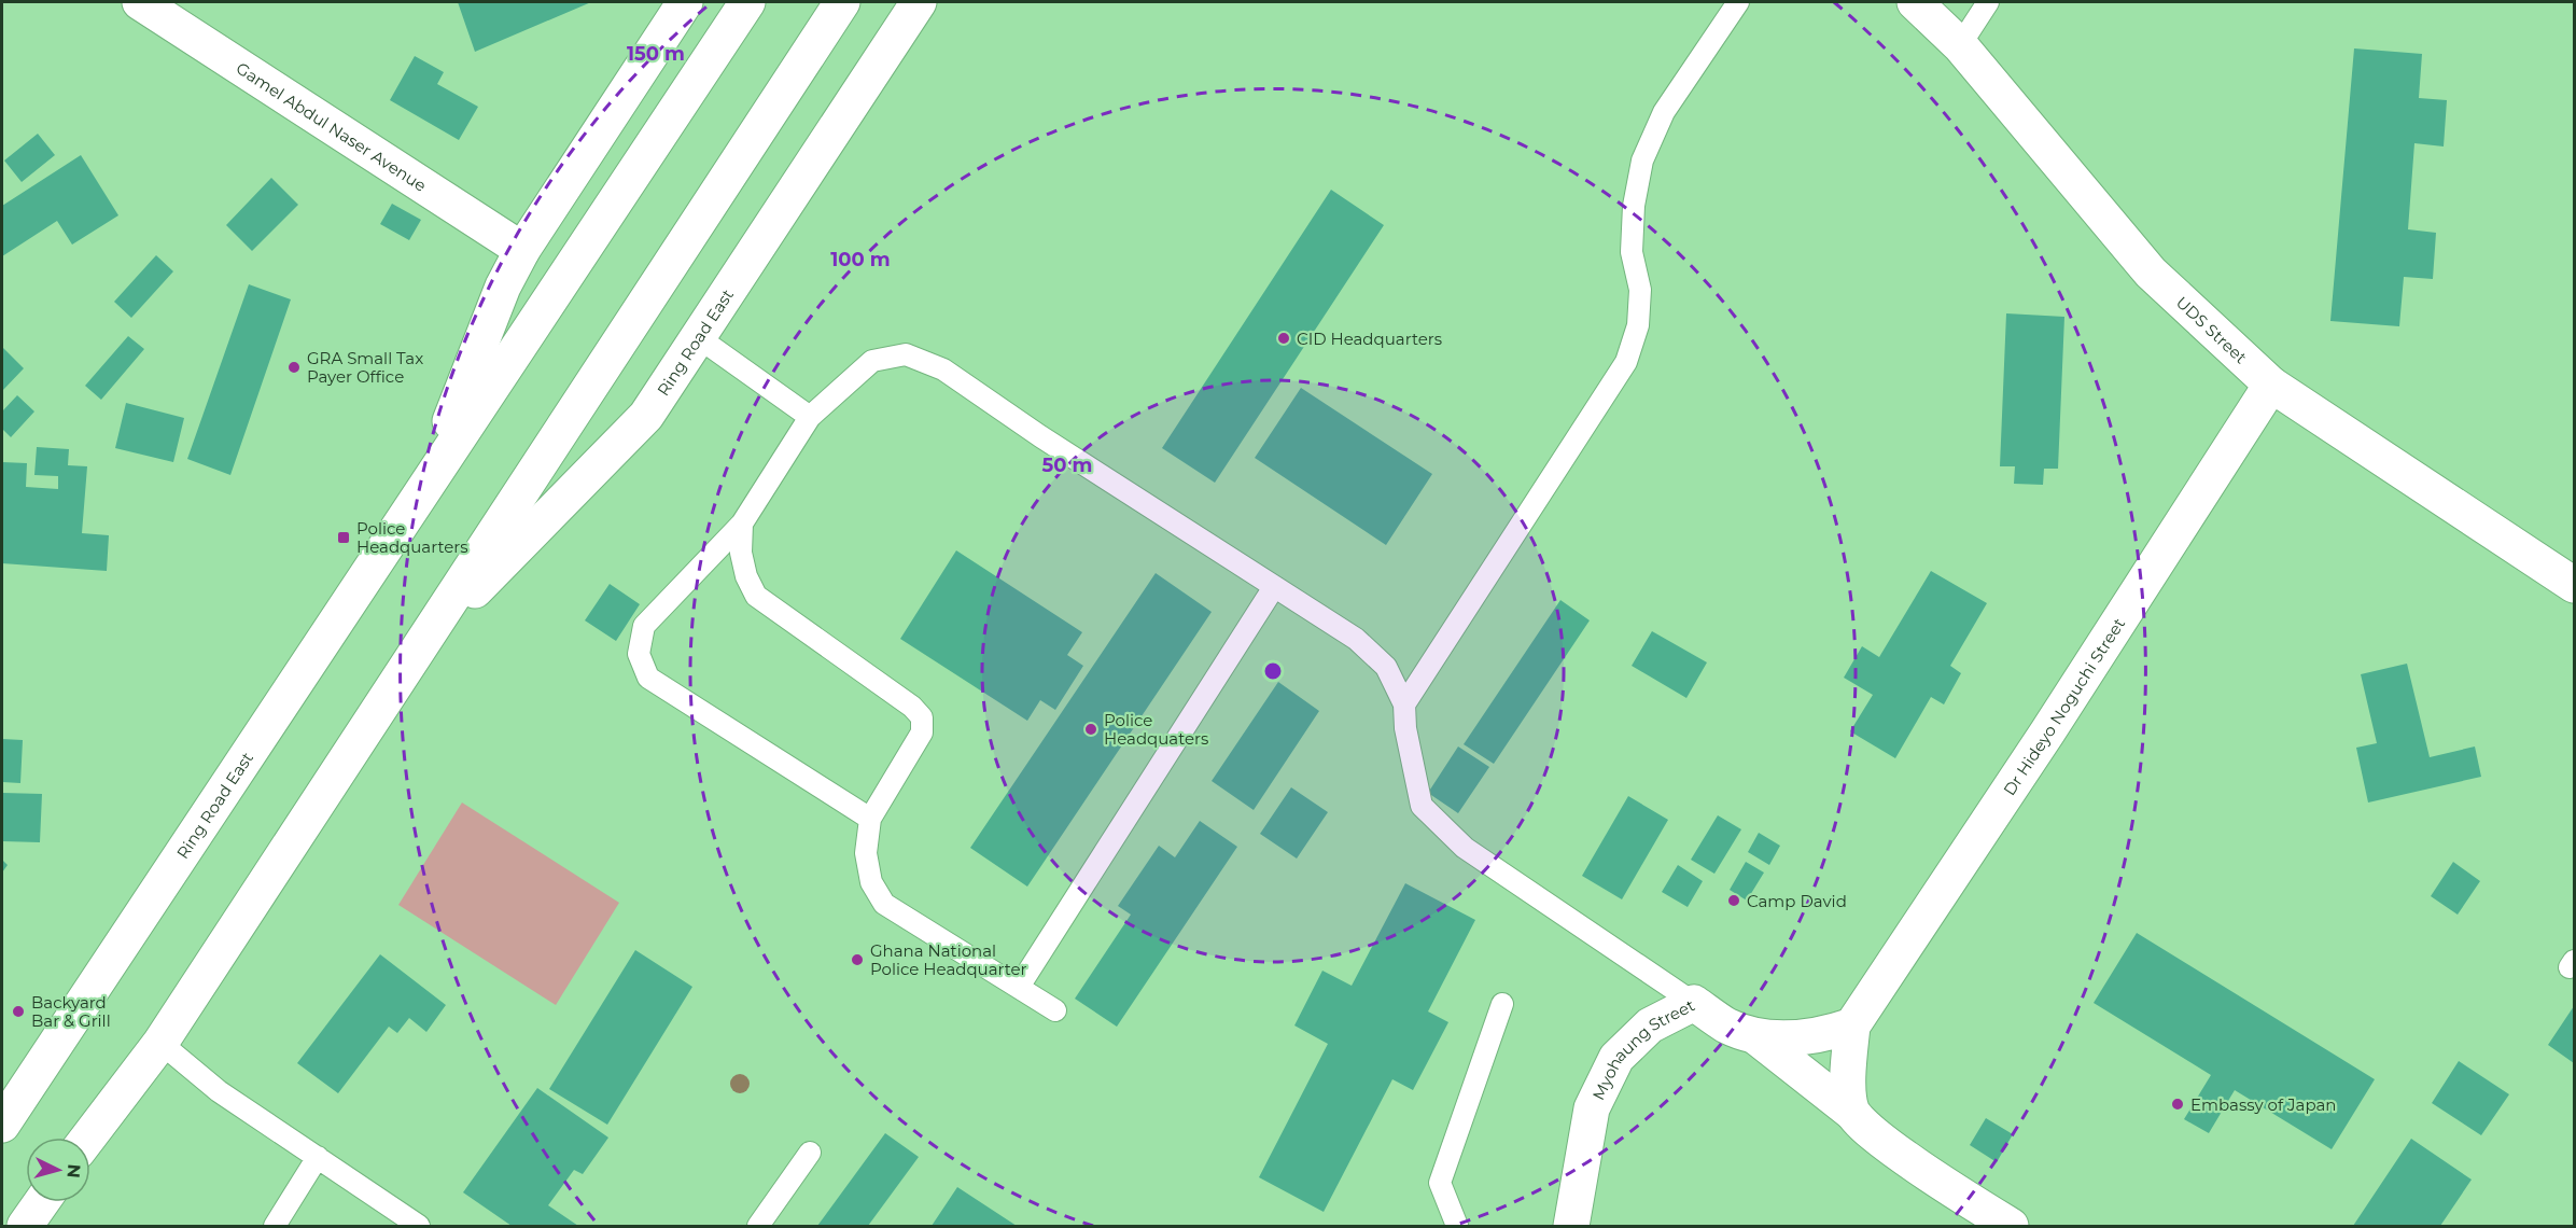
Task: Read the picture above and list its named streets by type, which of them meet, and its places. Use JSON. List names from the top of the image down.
{
  "streets": {
    "main road": [
      "Gamel Abdul Naser Avenue",
      "UDS Street",
      "Ring Road East",
      "Dr Hideyo Noguchi Street",
      "Myohaung Street"
    ]
  },
  "crossings": [
    ["Gamel Abdul Naser Avenue", "Ring Road East"],
    ["UDS Street", "Dr Hideyo Noguchi Street"],
    ["Dr Hideyo Noguchi Street", "Myohaung Street"]
  ],
  "places": {
    "other": [
      "CID Headquarters",
      "GRA Small Tax Payer Office",
      "Police Headquaters",
      "Camp David",
      "Ghana National Police Headquarter",
      "Backyard Bar & Grill",
      "Embassy of Japan"
    ],
    "transit": ["Police Headquarters"]
  },
  "north": "right",
  "rings": ["150 m", "100 m", "50 m"]
}
